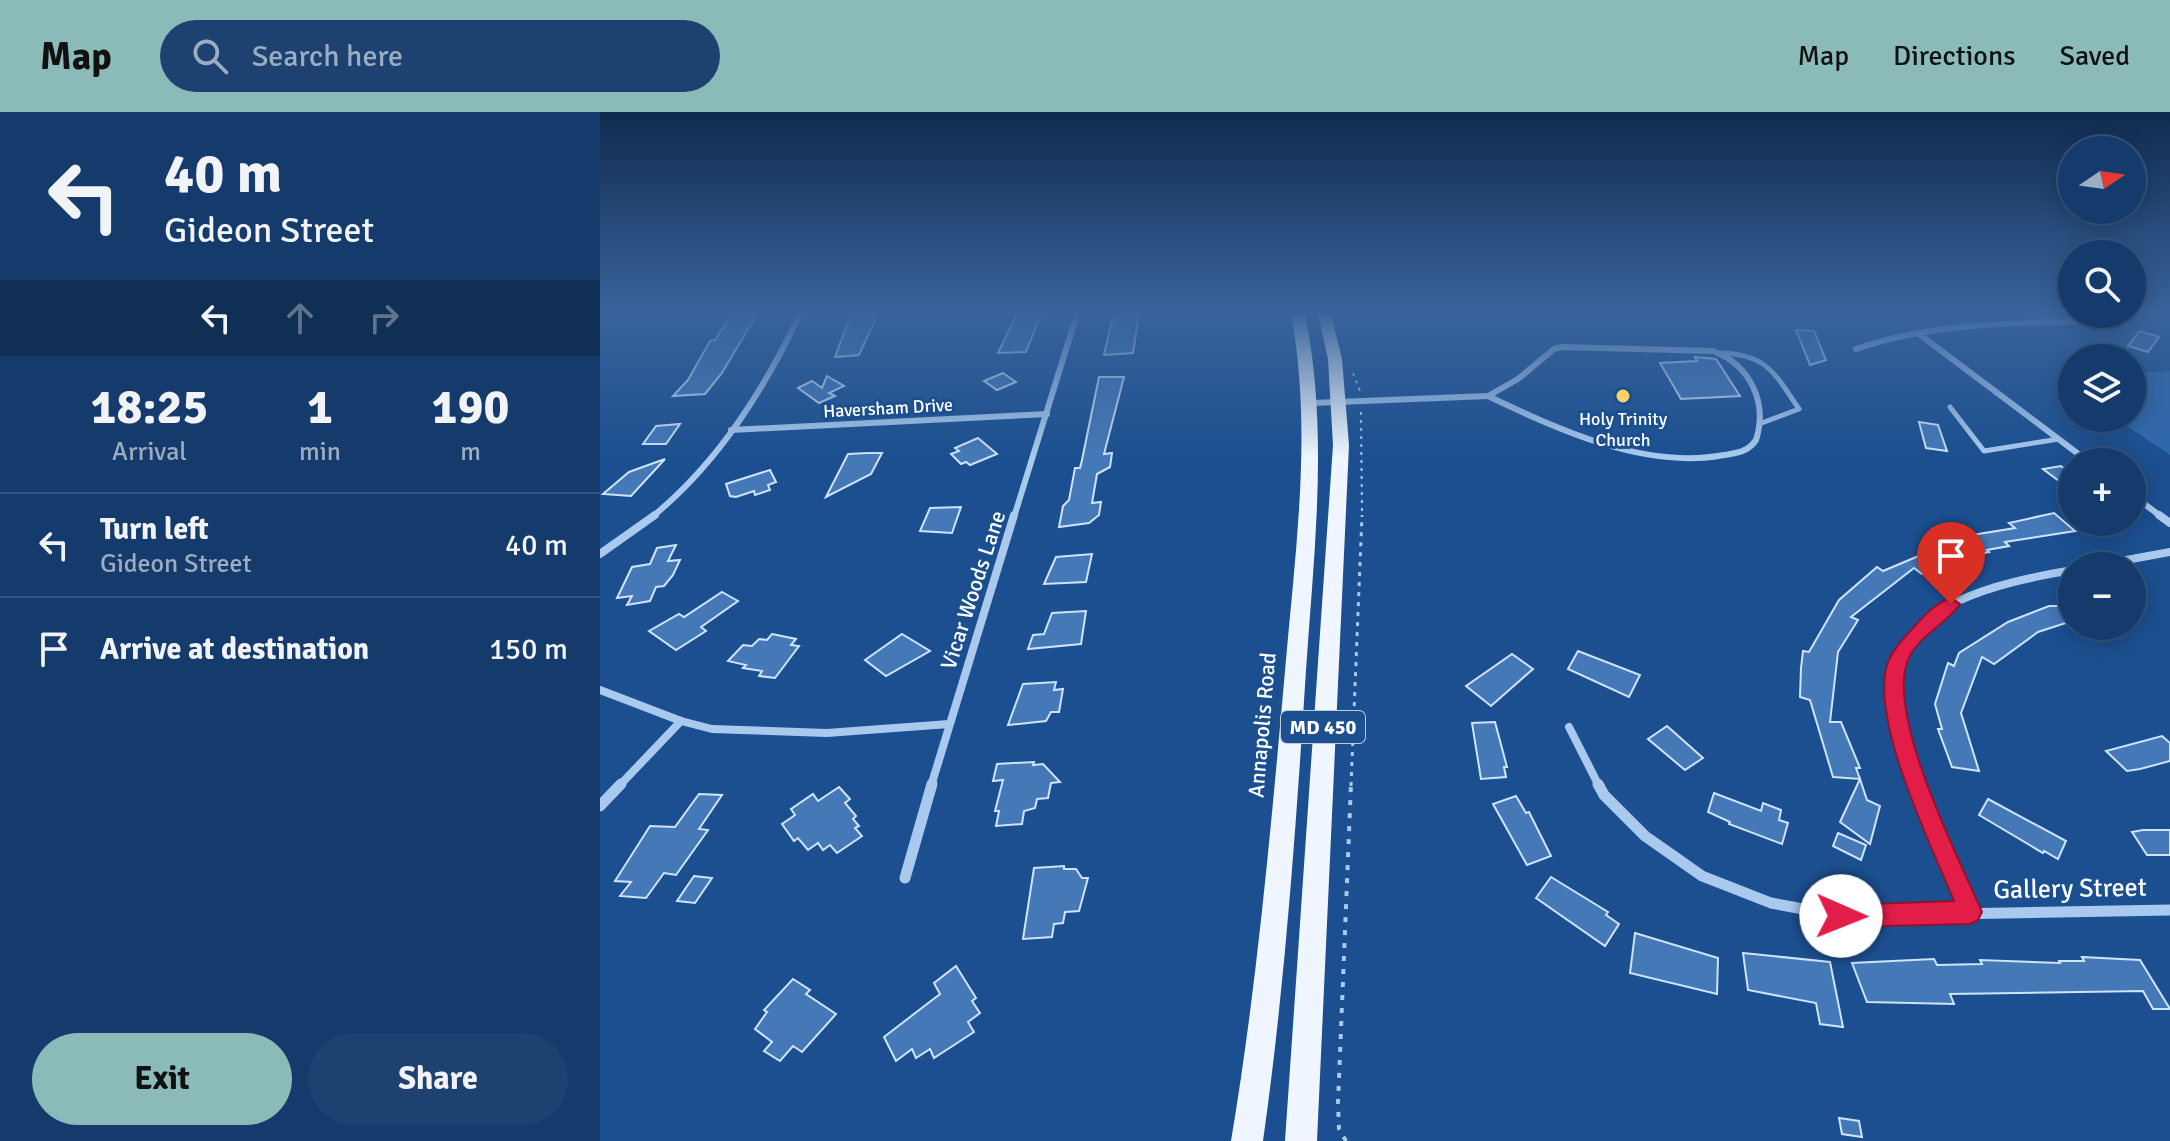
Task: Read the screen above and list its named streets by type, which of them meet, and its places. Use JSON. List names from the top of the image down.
{
  "streets": {
    "main road": ["Annapolis Road", "MD 450"],
    "street": ["Haversham Drive", "Vicar Woods Lane", "Gallery Street"]
  },
  "crossings": [
    ["Haversham Drive", "Vicar Woods Lane"]
  ],
  "places": ["Holy Trinity Church"],
  "north": "right",
  "page": {
    "header": "Map",
    "search": "Search here",
    "nav": ["Map", "Directions", "Saved"],
    "turn": ["40 m", "Gideon Street"],
    "map_buttons": ["+", "−"],
    "eta": [
      "18:25",
      "Arrival",
      "1",
      "min",
      "190",
      "m"
    ],
    "list": [
      {
        "name": "Turn left",
        "note": "Gideon Street",
        "value": "40 m"
      },
      {
        "name": "Arrive at destination",
        "value": "150 m"
      }
    ],
    "buttons": ["Exit", "Share"]
  }
}
